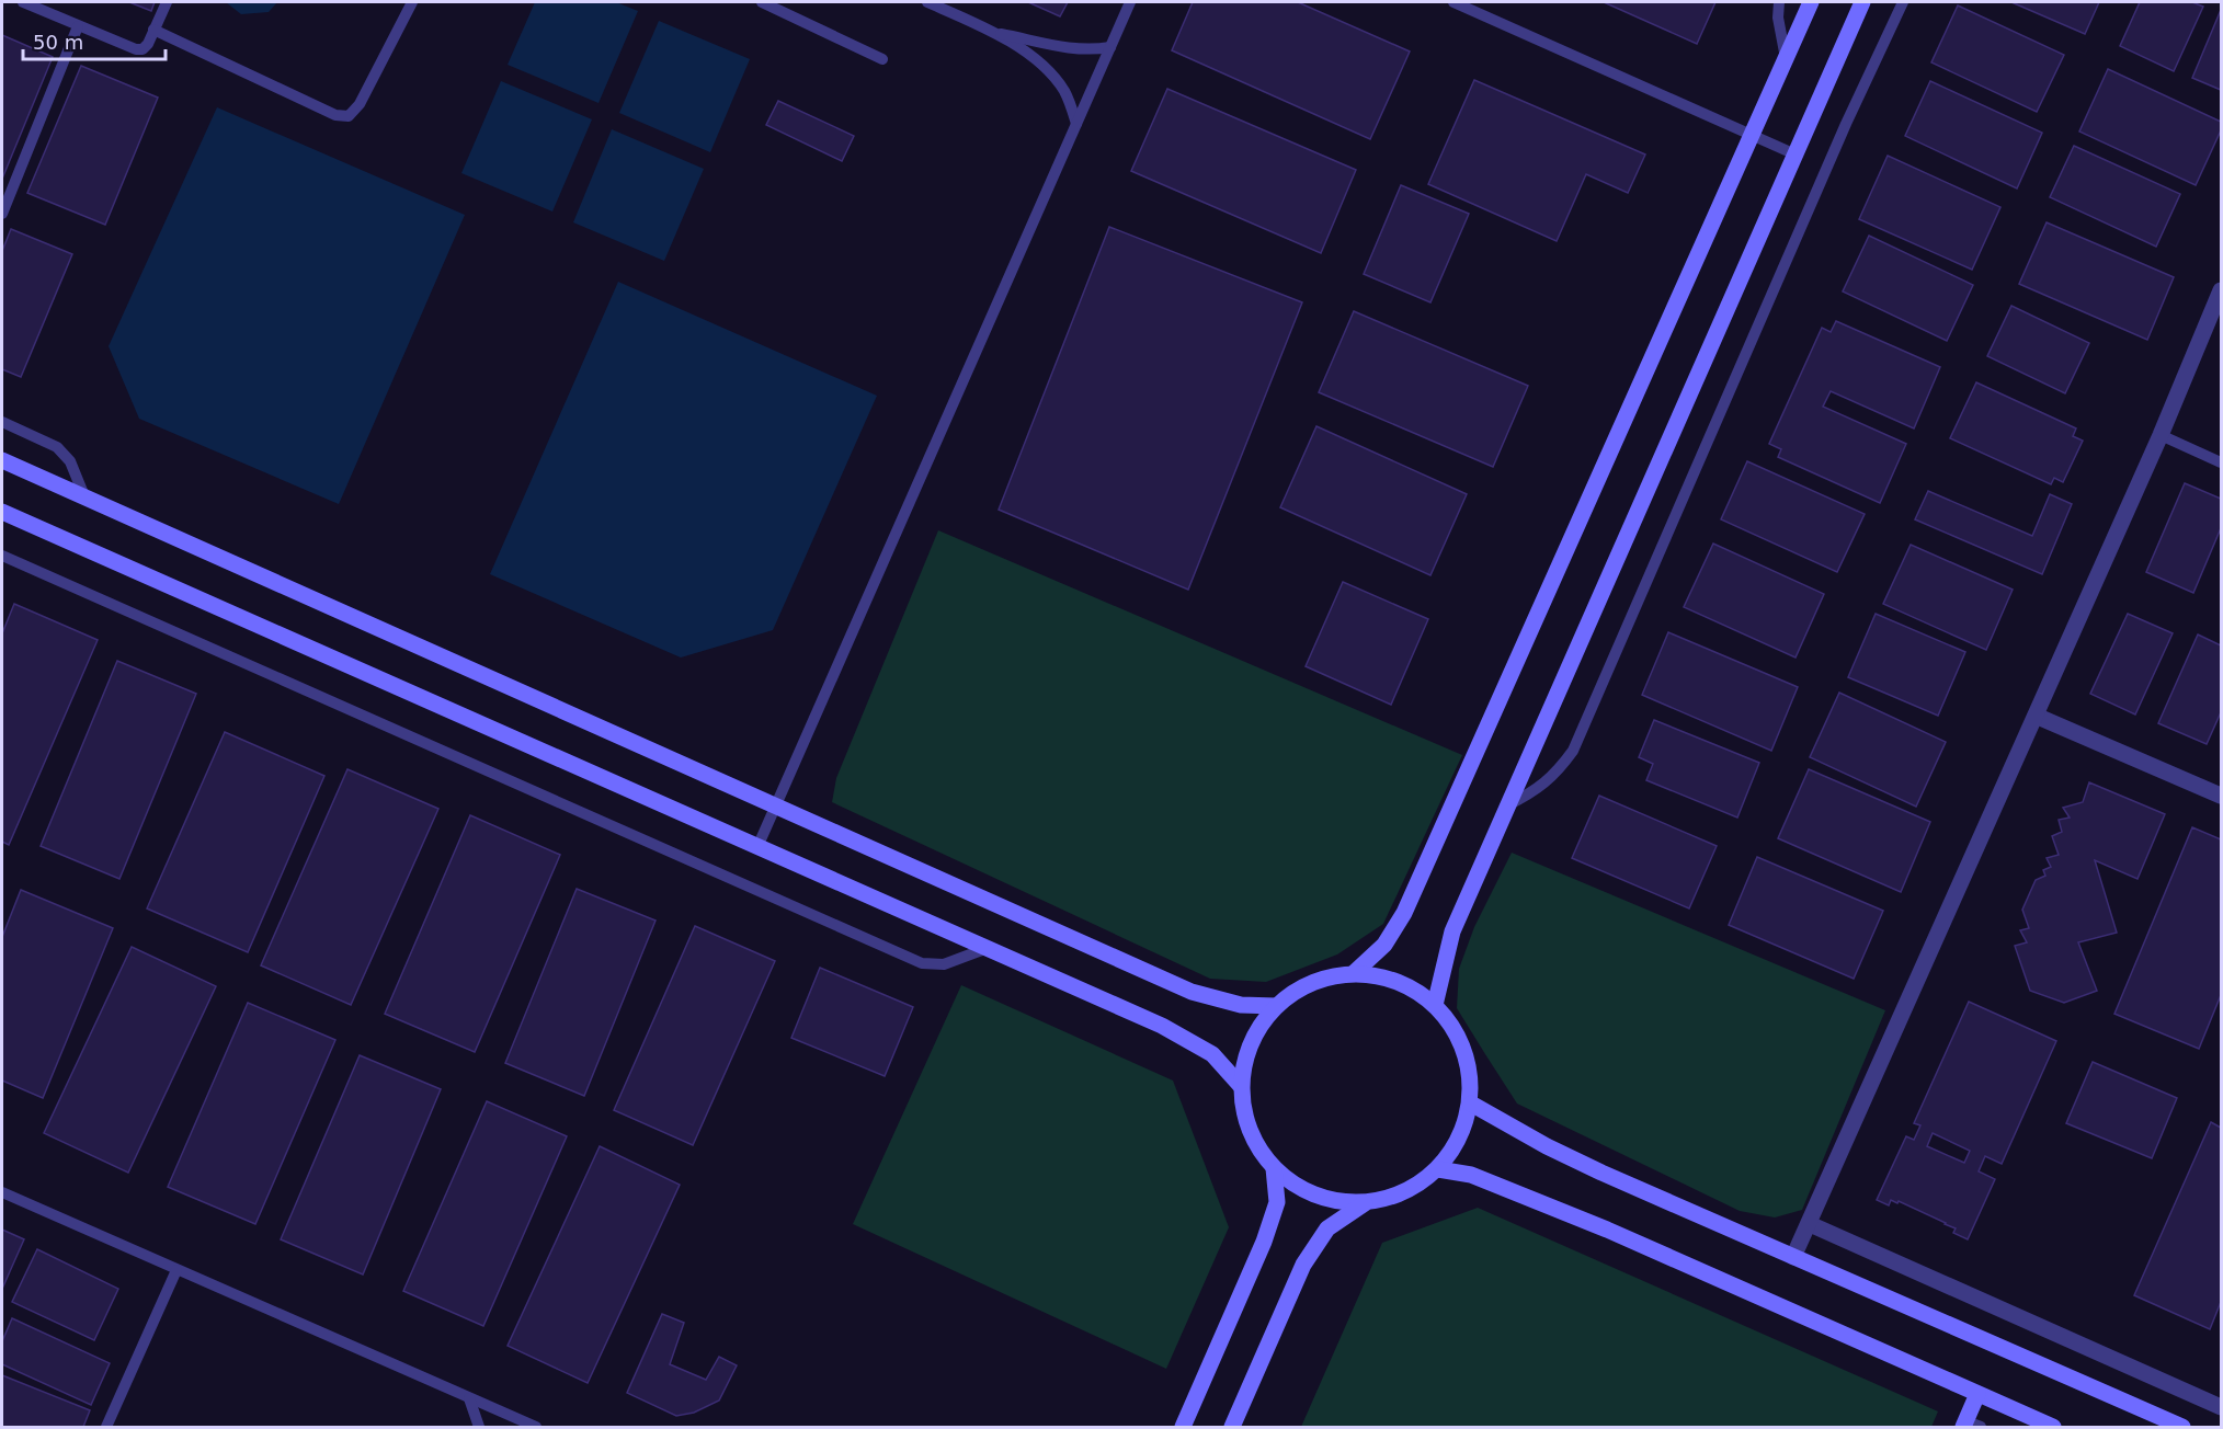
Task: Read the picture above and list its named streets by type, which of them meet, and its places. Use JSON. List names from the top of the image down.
{
  "scale_bar": "50 m"
}
